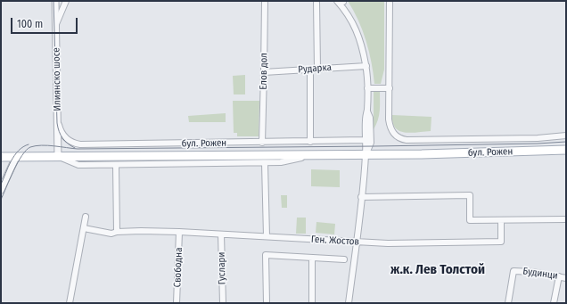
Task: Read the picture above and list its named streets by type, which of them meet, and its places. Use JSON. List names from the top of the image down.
{
  "streets": {
    "main road": ["бул. Рожен"],
    "street": [
      "Рударка",
      "Елов дол",
      "Илиянско шосе",
      "Ген. Жостов",
      "Свободна",
      "Гуслари",
      "Будинци"
    ]
  },
  "crossings": [
    ["Рударка", "Елов дол"],
    ["Елов дол", "бул. Рожен"],
    ["Илиянско шосе", "бул. Рожен"],
    ["Ген. Жостов", "Свободна"],
    ["Ген. Жостов", "Гуслари"]
  ],
  "districts": ["ж.к. Лев Толстой"],
  "scale_bar": "100 m"
}
